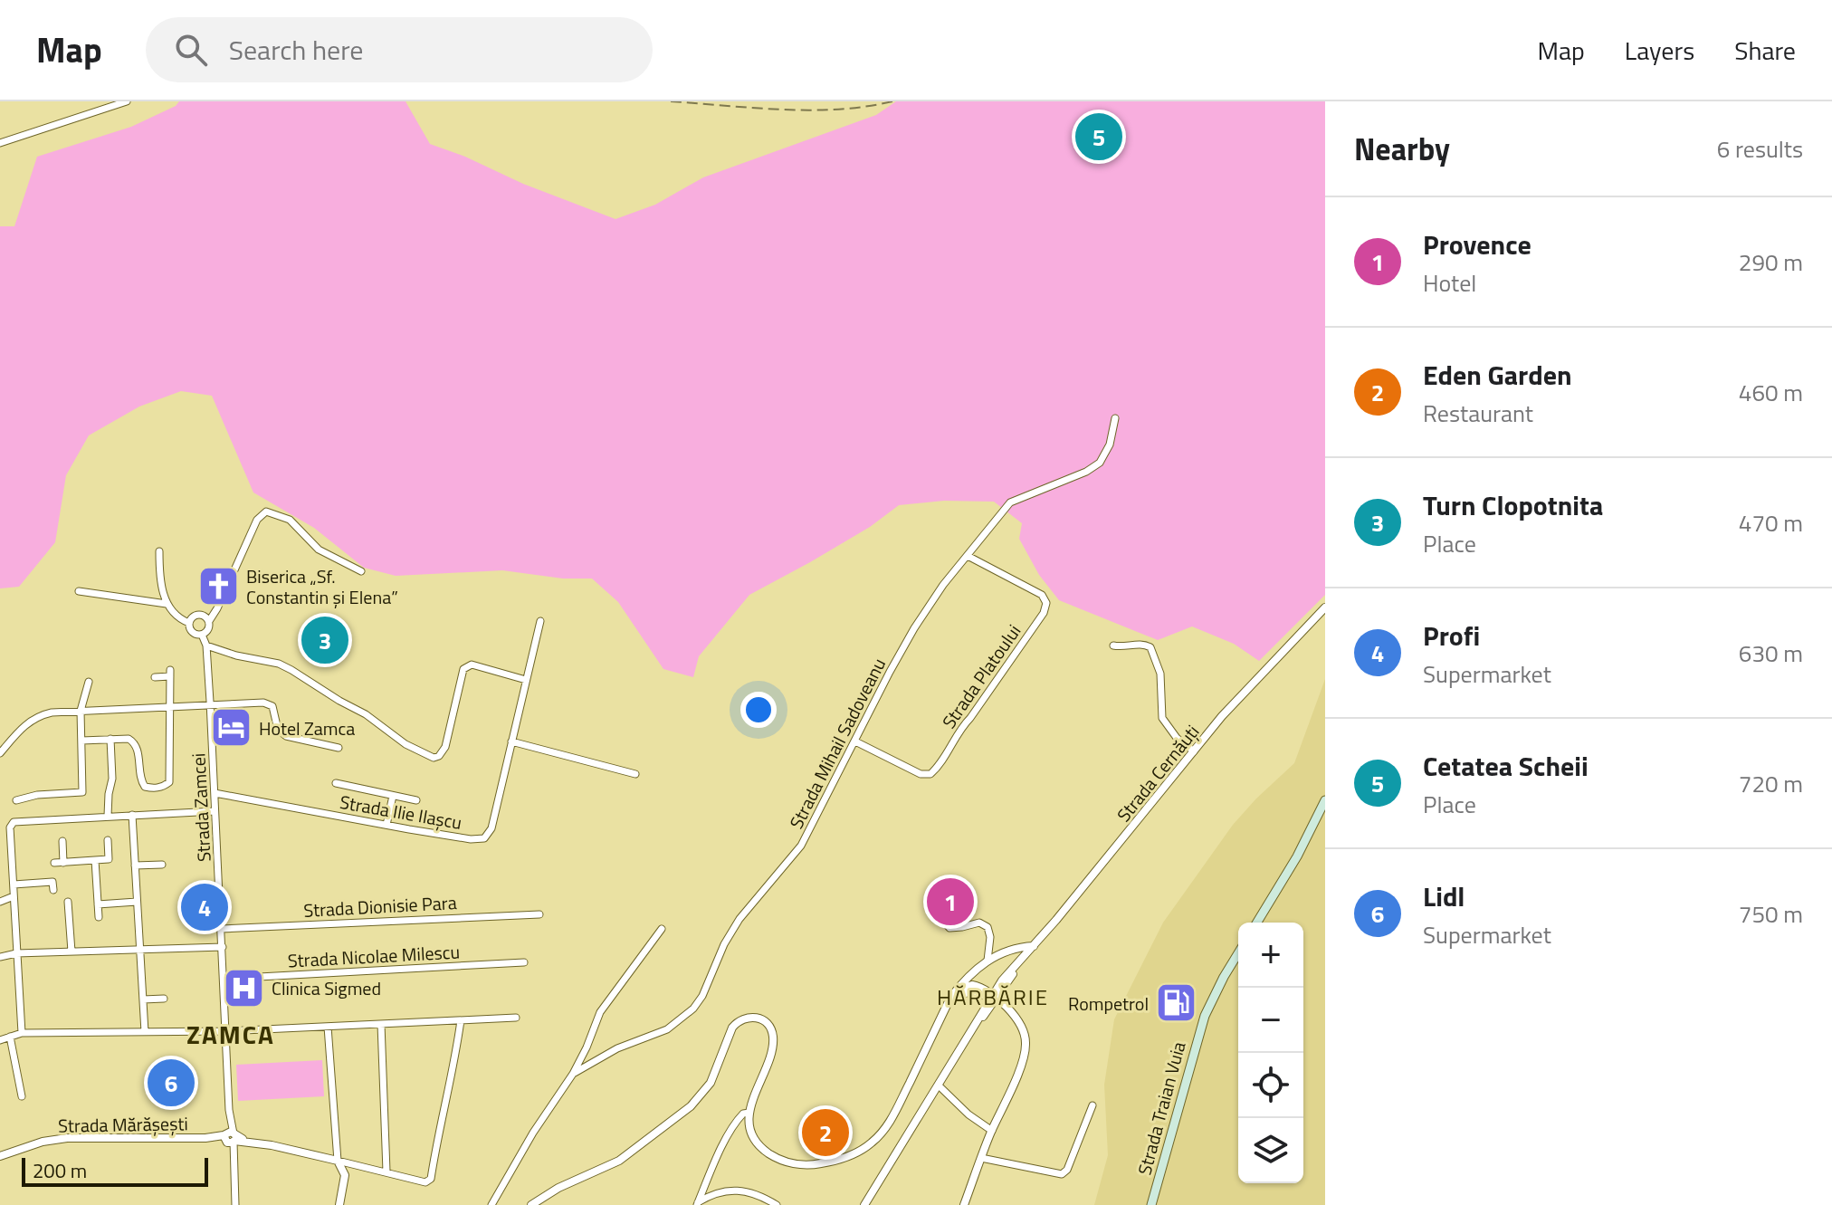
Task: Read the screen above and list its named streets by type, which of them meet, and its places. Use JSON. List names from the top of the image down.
{
  "streets": {
    "main road": ["Strada Traian Vuia"],
    "street": [
      "Strada Platoului",
      "Strada Mihail Sadoveanu",
      "Strada Cernăuți",
      "Strada Zamcei",
      "Strada Ilie Ilașcu",
      "Strada Dionisie Para",
      "Strada Nicolae Milescu",
      "Strada Mărășești"
    ]
  },
  "crossings": [
    ["Strada Platoului", "Strada Mihail Sadoveanu"],
    ["Strada Zamcei", "Strada Ilie Ilașcu"],
    ["Strada Zamcei", "Strada Dionisie Para"],
    ["Strada Zamcei", "Strada Nicolae Milescu"],
    ["Strada Zamcei", "Strada Mărășești"]
  ],
  "districts": ["HĂRBĂRIE", "ZAMCA"],
  "places": {
    "church": ["Biserica „Sf. Constantin și Elena”"],
    "hotel": ["Hotel Zamca"],
    "hospital": ["Clinica Sigmed"],
    "fuel station": ["Rompetrol"]
  },
  "scale_bar": "200 m",
  "page": {
    "header": "Map",
    "search": "Search here",
    "nav": ["Map", "Layers", "Share"],
    "heading": ["Nearby", "6 results"],
    "pins": [
      "5",
      "3",
      "1",
      "4",
      "6",
      "2"
    ],
    "list": [
      {
        "mark": "1",
        "name": "Provence",
        "note": "Hotel",
        "value": "290 m"
      },
      {
        "mark": "2",
        "name": "Eden Garden",
        "note": "Restaurant",
        "value": "460 m"
      },
      {
        "mark": "3",
        "name": "Turn Clopotnita",
        "note": "Place",
        "value": "470 m"
      },
      {
        "mark": "4",
        "name": "Profi",
        "note": "Supermarket",
        "value": "630 m"
      },
      {
        "mark": "5",
        "name": "Cetatea Scheii",
        "note": "Place",
        "value": "720 m"
      },
      {
        "mark": "6",
        "name": "Lidl",
        "note": "Supermarket",
        "value": "750 m"
      }
    ],
    "map_buttons": ["+", "−"],
    "scale": "200 m"
  }
}
